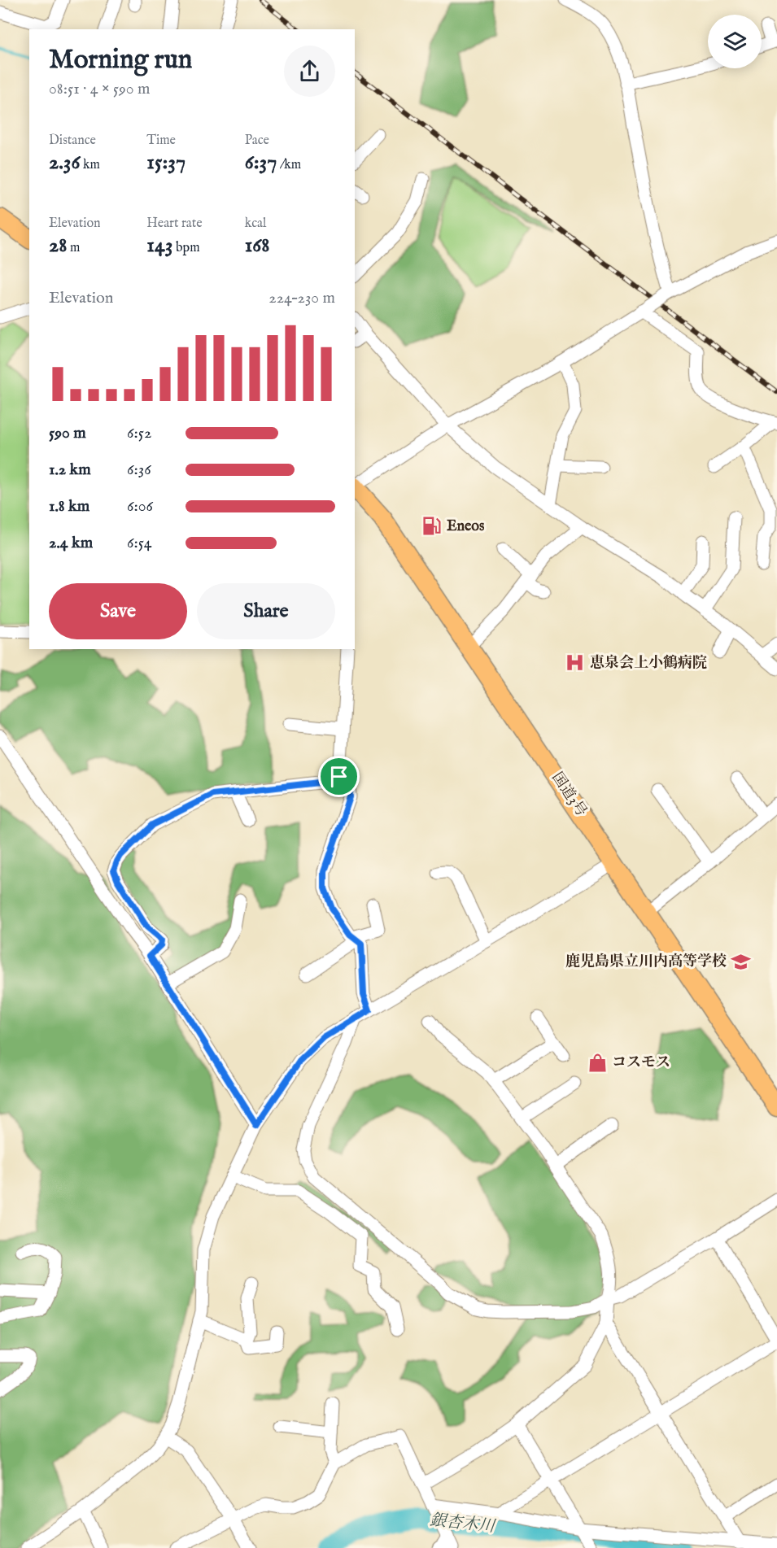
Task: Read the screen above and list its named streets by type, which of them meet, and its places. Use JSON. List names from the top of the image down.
{
  "streets": {
    "highway": ["国道3号"]
  },
  "water": ["銀杏木川"],
  "places": {
    "fuel station": ["Eneos"],
    "hospital": ["恵泉会上小鶴病院"],
    "school or university": ["鹿児島県立川内高等学校"],
    "shop": ["コスモス"]
  },
  "page": {
    "heading": ["Morning run", "08:51 · 4 × 590 m"],
    "stats": [
      ["Distance", "2.36 km"],
      ["Time", "15:37"],
      ["Pace", "6:37 /km"],
      ["Elevation", "28 m"],
      ["Heart rate", "143 bpm"],
      ["kcal", "168"]
    ],
    "chart": ["Elevation", "224–230 m"],
    "list": [
      {
        "name": "590 m",
        "note": "6:52"
      },
      {
        "name": "1.2 km",
        "note": "6:36"
      },
      {
        "name": "1.8 km",
        "note": "6:06"
      },
      {
        "name": "2.4 km",
        "note": "6:54"
      }
    ],
    "buttons": ["Save", "Share"]
  }
}
